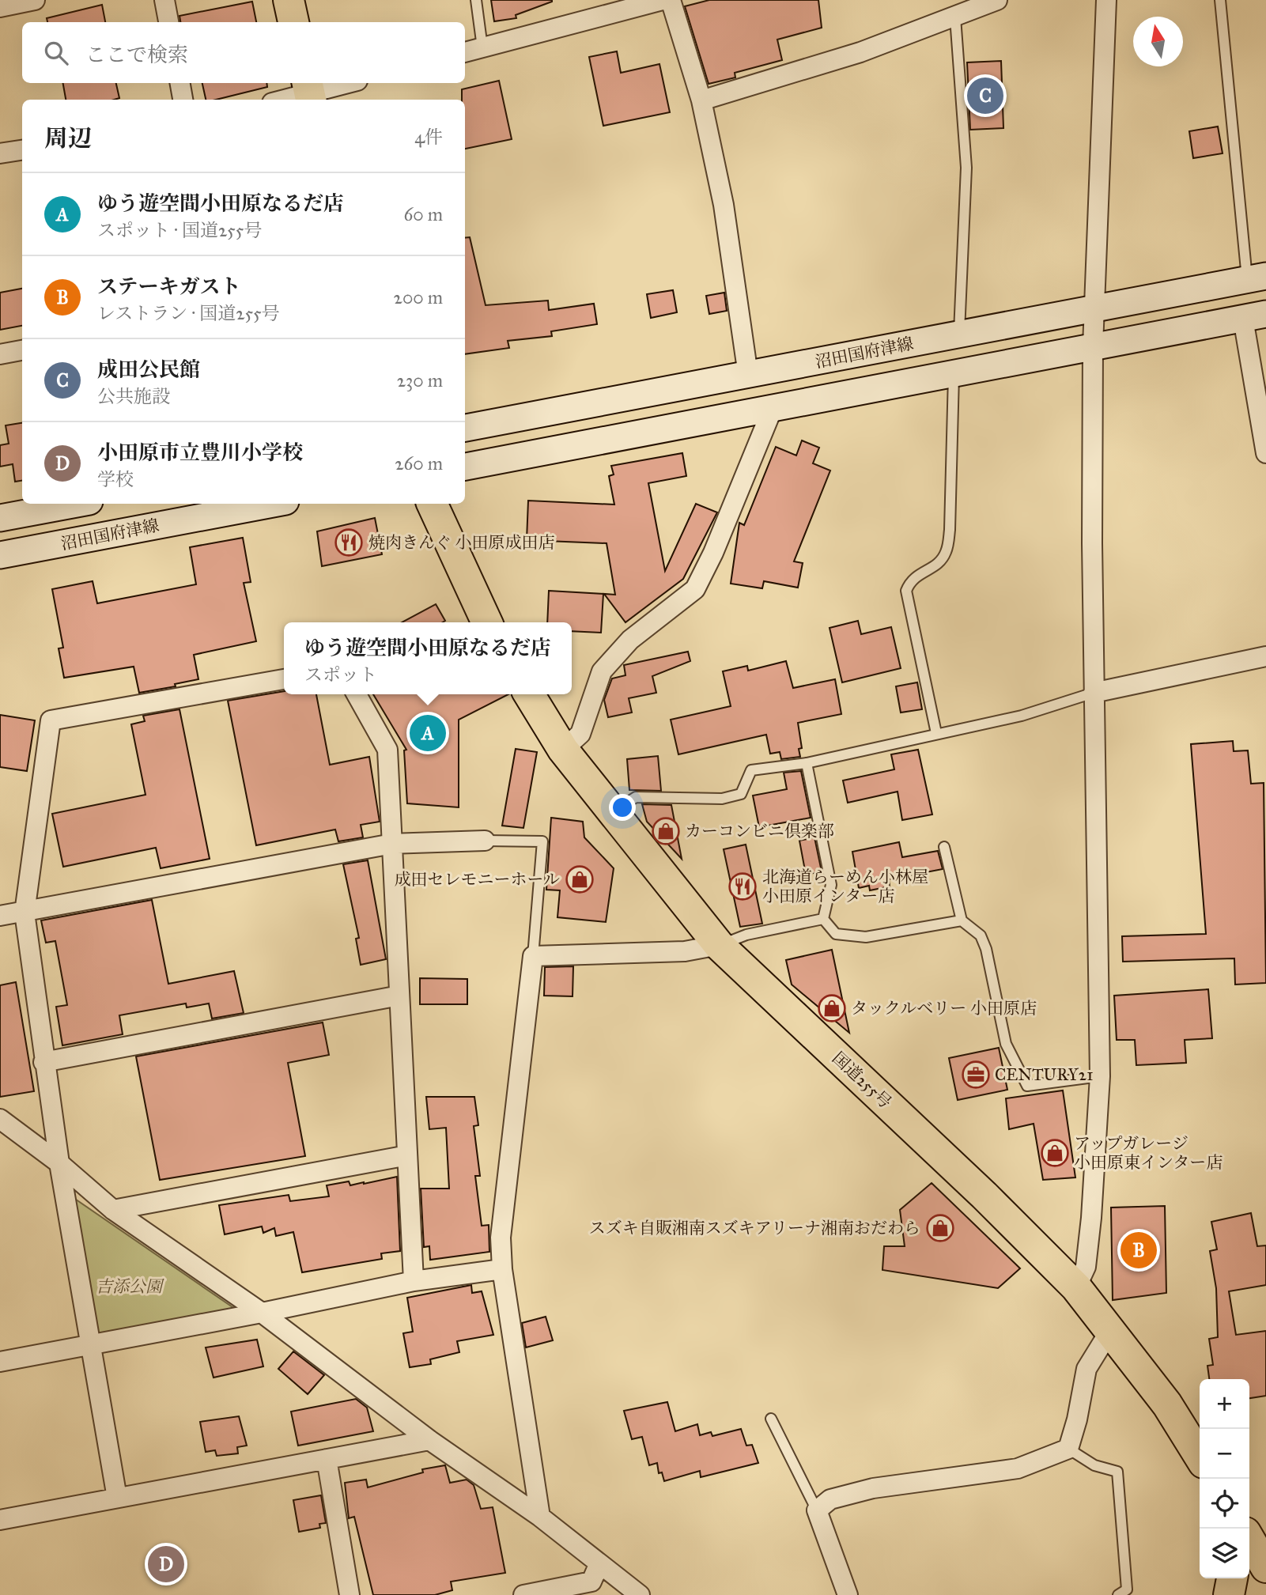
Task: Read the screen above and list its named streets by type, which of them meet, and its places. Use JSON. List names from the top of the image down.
{
  "streets": {
    "highway": ["国道255号"],
    "main road": ["沼田国府津線"]
  },
  "parks": ["吉添公園"],
  "places": {
    "restaurant": ["焼肉きんぐ 小田原成田店", "北海道らーめん小林屋 小田原インター店"],
    "shop": [
      "カーコンビニ倶楽部",
      "成田セレモニーホール",
      "タックルベリー 小田原店",
      "アップガレージ 小田原東インター店",
      "スズキ自販湘南スズキアリーナ湘南おだわら"
    ],
    "office": ["CENTURY21"]
  },
  "north": "top",
  "page": {
    "search": "ここで検索",
    "pins": [
      "C",
      "A",
      "B",
      "D"
    ],
    "heading": ["周辺", "4件"],
    "list": [
      {
        "mark": "A",
        "name": "ゆう遊空間小田原なるだ店",
        "note": "スポット · 国道255号",
        "value": "60 m"
      },
      {
        "mark": "B",
        "name": "ステーキガスト",
        "note": "レストラン · 国道255号",
        "value": "200 m"
      },
      {
        "mark": "C",
        "name": "成田公民館",
        "note": "公共施設",
        "value": "230 m"
      },
      {
        "mark": "D",
        "name": "小田原市立豊川小学校",
        "note": "学校",
        "value": "260 m"
      }
    ],
    "popup": ["ゆう遊空間小田原なるだ店", "スポット"],
    "map_buttons": ["+", "−"]
  }
}
